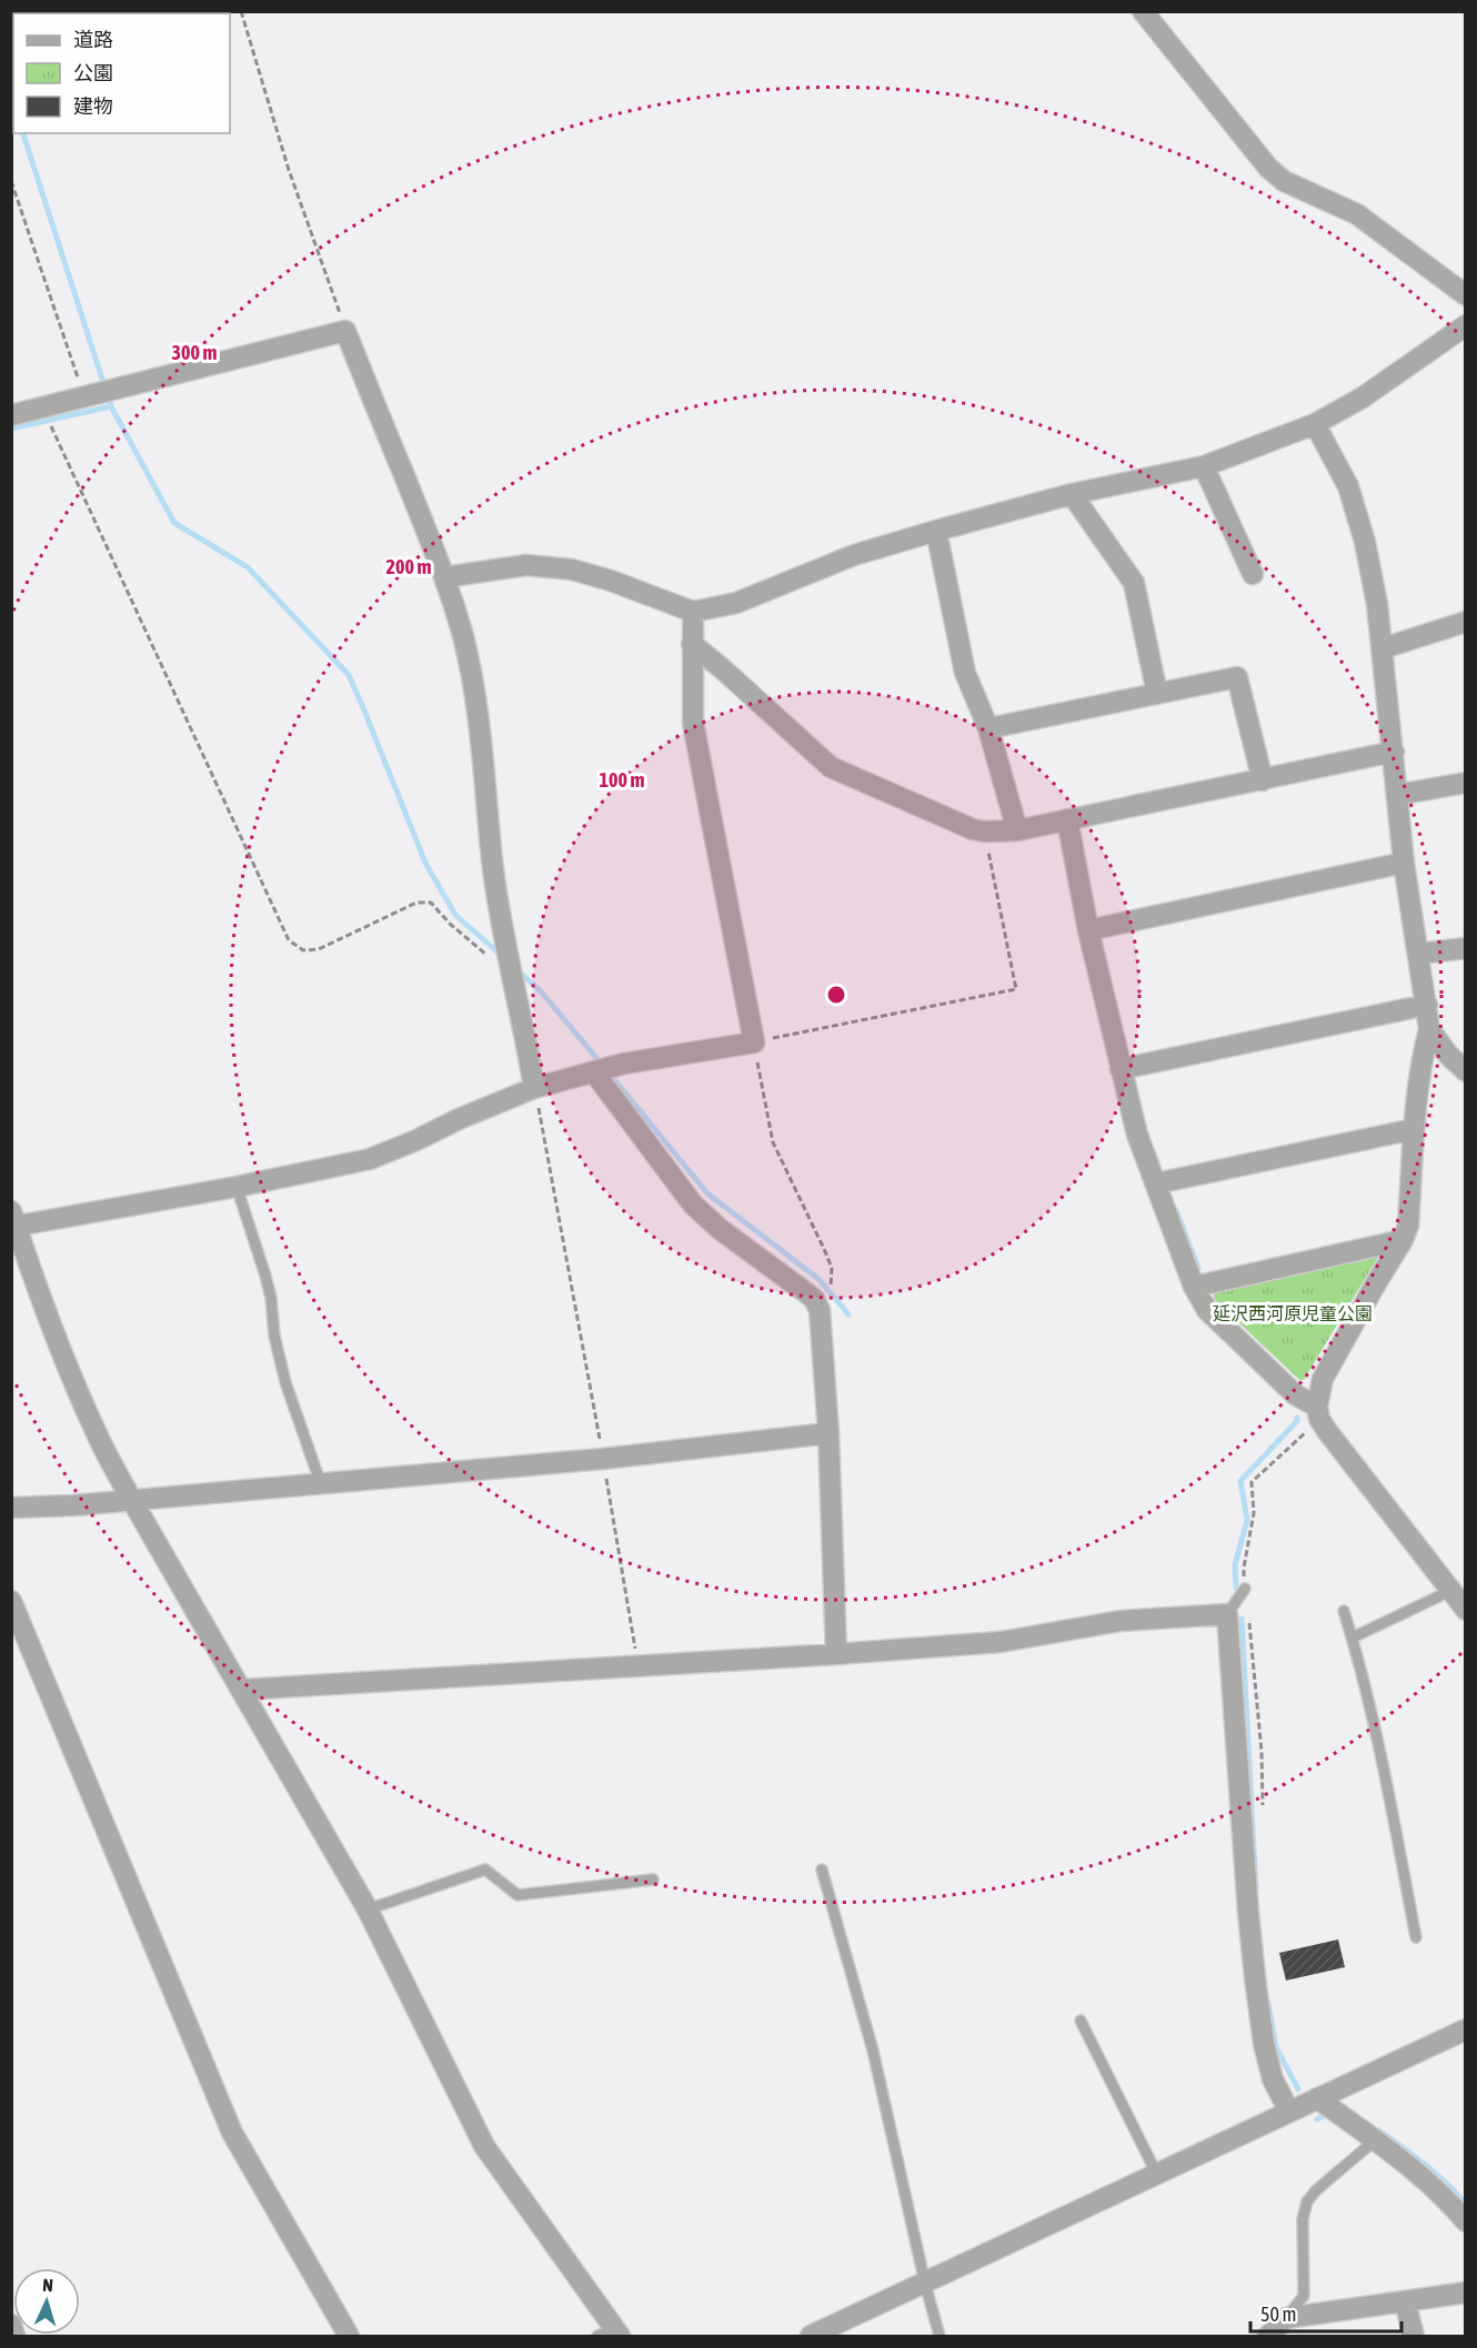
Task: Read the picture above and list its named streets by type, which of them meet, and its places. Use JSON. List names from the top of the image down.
{
  "parks": ["延沢西河原児童公園"],
  "legend": ["道路", "公園", "建物"],
  "scale_bar": "50 m",
  "north": "top",
  "rings": ["300 m", "200 m", "100 m"]
}
